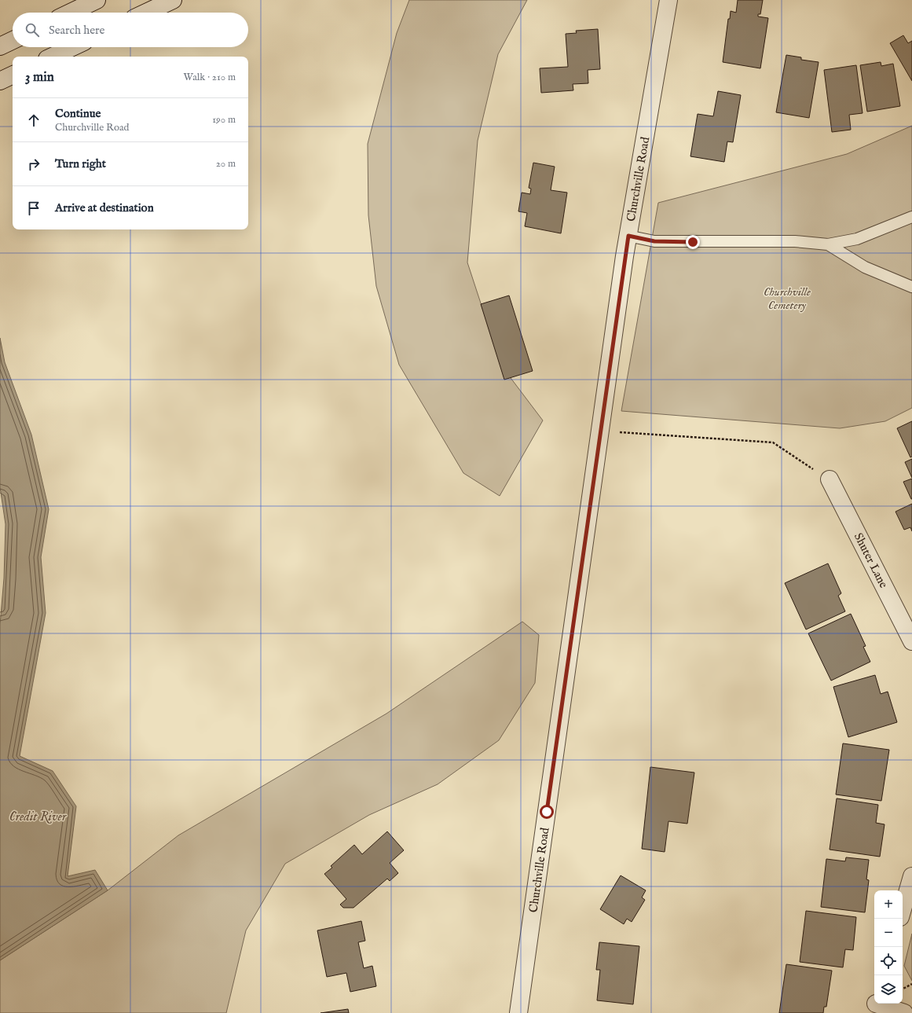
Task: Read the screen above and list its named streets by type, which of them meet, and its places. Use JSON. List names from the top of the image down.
{
  "streets": {
    "street": ["Churchville Road", "Shuter Lane"]
  },
  "water": ["Credit River"],
  "parks": ["Churchville Cemetery"],
  "page": {
    "search": "Search here",
    "heading": ["3 min", "Walk · 210 m"],
    "list": [
      ["Continue", "Churchville Road", "190 m"],
      ["Turn right", "20 m"],
      "Arrive at destination"
    ],
    "map_buttons": ["+", "−"]
  }
}
